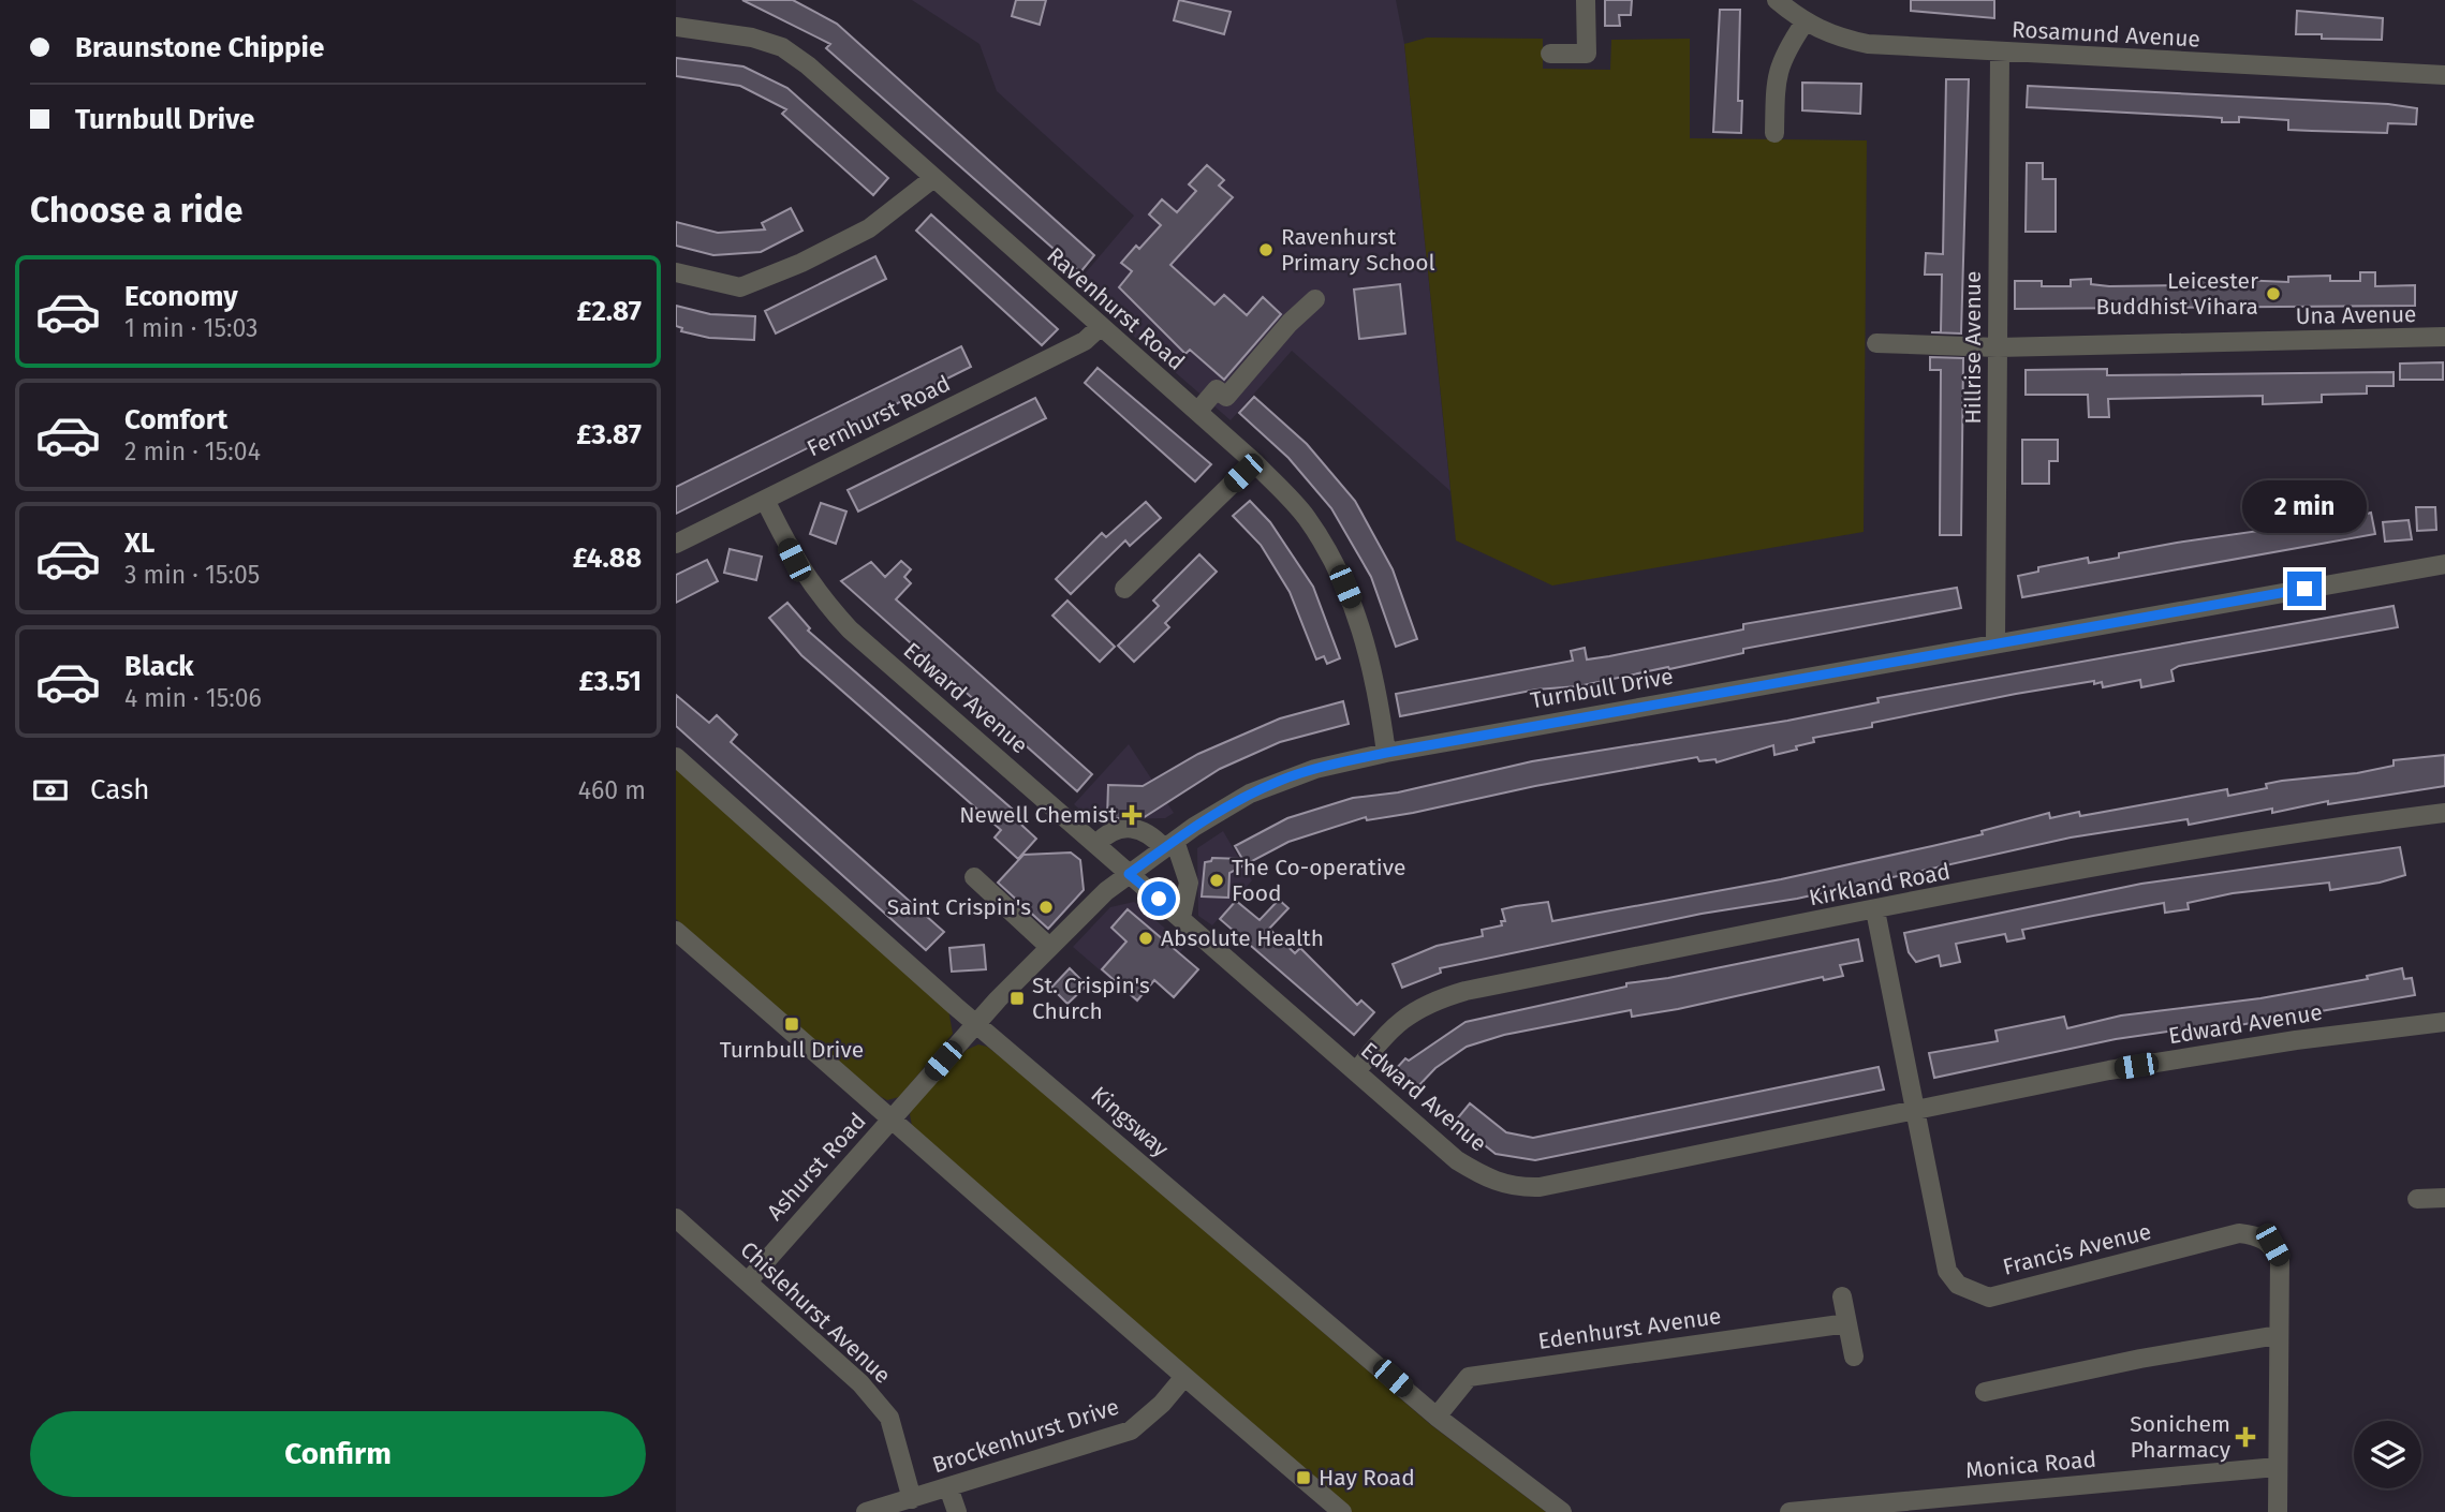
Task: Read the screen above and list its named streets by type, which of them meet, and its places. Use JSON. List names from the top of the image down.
{
  "streets": {
    "street": [
      "Rosamund Avenue",
      "Ravenhurst Road",
      "Una Avenue",
      "Hillrise Avenue",
      "Fernhurst Road",
      "Turnbull Drive",
      "Edward Avenue",
      "Kirkland Road",
      "Kingsway",
      "Ashurst Road",
      "Francis Avenue",
      "Chislehurst Avenue",
      "Edenhurst Avenue",
      "Brockenhurst Drive",
      "Monica Road"
    ]
  },
  "crossings": [
    ["Rosamund Avenue", "Hillrise Avenue"],
    ["Ravenhurst Road", "Fernhurst Road"],
    ["Ravenhurst Road", "Turnbull Drive"],
    ["Una Avenue", "Hillrise Avenue"],
    ["Hillrise Avenue", "Turnbull Drive"],
    ["Fernhurst Road", "Edward Avenue"],
    ["Turnbull Drive", "Edward Avenue"],
    ["Turnbull Drive", "Kingsway"],
    ["Turnbull Drive", "Ashurst Road"],
    ["Edward Avenue", "Kirkland Road"],
    ["Edward Avenue", "Francis Avenue"],
    ["Kirkland Road", "Francis Avenue"],
    ["Kingsway", "Edenhurst Avenue"],
    ["Ashurst Road", "Chislehurst Avenue"],
    ["Francis Avenue", "Monica Road"],
    ["Chislehurst Avenue", "Brockenhurst Drive"]
  ],
  "places": {
    "other": [
      "Ravenhurst Primary School",
      "Leicester Buddhist Vihara",
      "The Co-operative Food",
      "Saint Crispin's",
      "Absolute Health"
    ],
    "health": ["Newell Chemist", "Sonichem Pharmacy"],
    "transit": ["St. Crispin's Church", "Turnbull Drive", "Hay Road"]
  },
  "page": {
    "banner": ["Braunstone Chippie", "Turnbull Drive"],
    "heading": "Choose a ride",
    "list": [
      {
        "name": "Economy",
        "note": "1 min · 15:03",
        "value": "£2.87"
      },
      {
        "name": "Comfort",
        "note": "2 min · 15:04",
        "value": "£3.87"
      },
      {
        "name": "XL",
        "note": "3 min · 15:05",
        "value": "£4.88"
      },
      {
        "name": "Black",
        "note": "4 min · 15:06",
        "value": "£3.51"
      }
    ],
    "bubble": "2 min",
    "pay": ["Cash", "460 m"],
    "buttons": "Confirm"
  }
}
